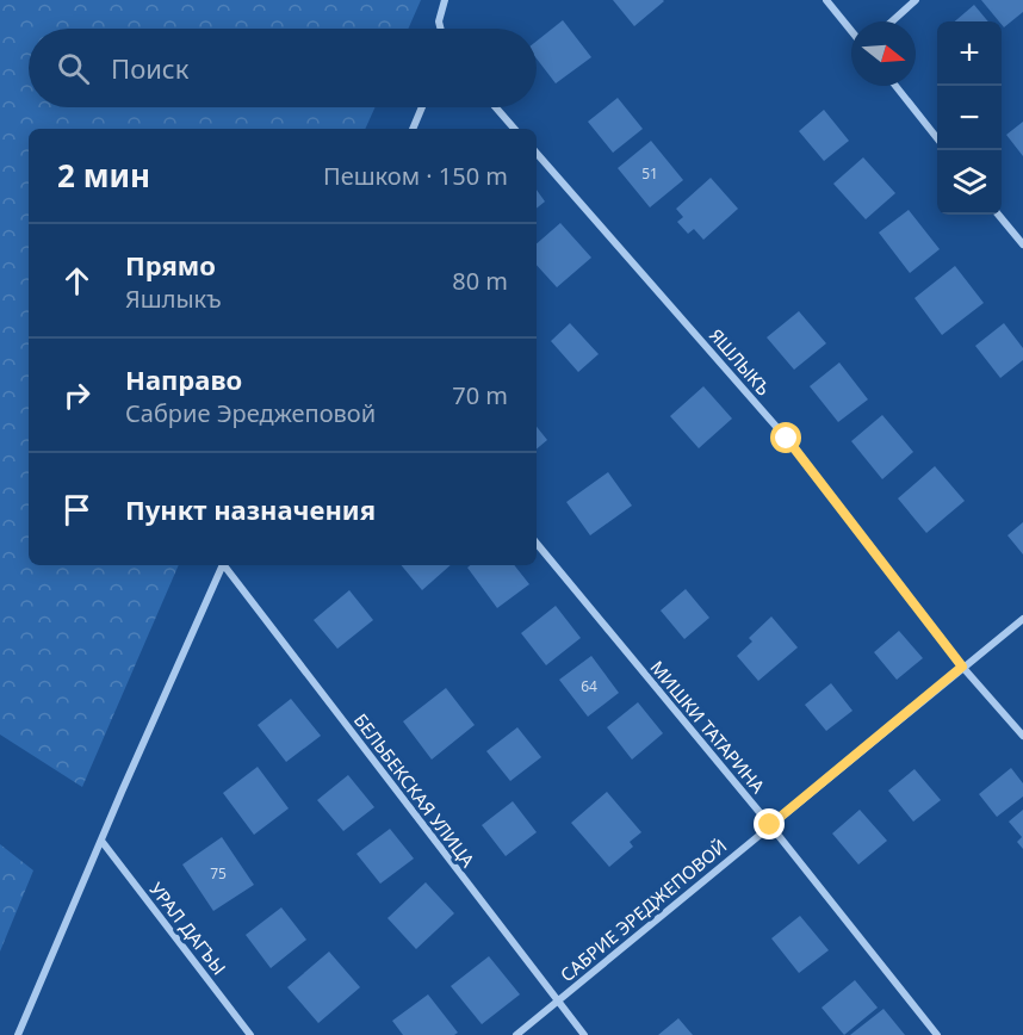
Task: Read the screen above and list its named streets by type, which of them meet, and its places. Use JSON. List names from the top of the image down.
{
  "streets": {
    "street": [
      "ЯШЛЫКЪ",
      "МИШКИ ТАТАРИНА",
      "БЕЛЬБЕКСКАЯ УЛИЦА",
      "САБРИЕ ЭРЕДЖЕПОВОЙ",
      "УРАЛ ДАГЪЫ"
    ]
  },
  "crossings": [
    ["ЯШЛЫКЪ", "САБРИЕ ЭРЕДЖЕПОВОЙ"],
    ["МИШКИ ТАТАРИНА", "САБРИЕ ЭРЕДЖЕПОВОЙ"],
    ["БЕЛЬБЕКСКАЯ УЛИЦА", "САБРИЕ ЭРЕДЖЕПОВОЙ"]
  ],
  "house_numbers": ["51", "64", "75"],
  "north": "right",
  "page": {
    "map_buttons": ["+", "−"],
    "search": "Поиск",
    "heading": ["2 мин", "Пешком · 150 m"],
    "list": [
      ["Прямо", "Яшлыкъ", "80 m"],
      ["Направо", "Сабрие Эреджеповой", "70 m"],
      "Пункт назначения"
    ]
  }
}
